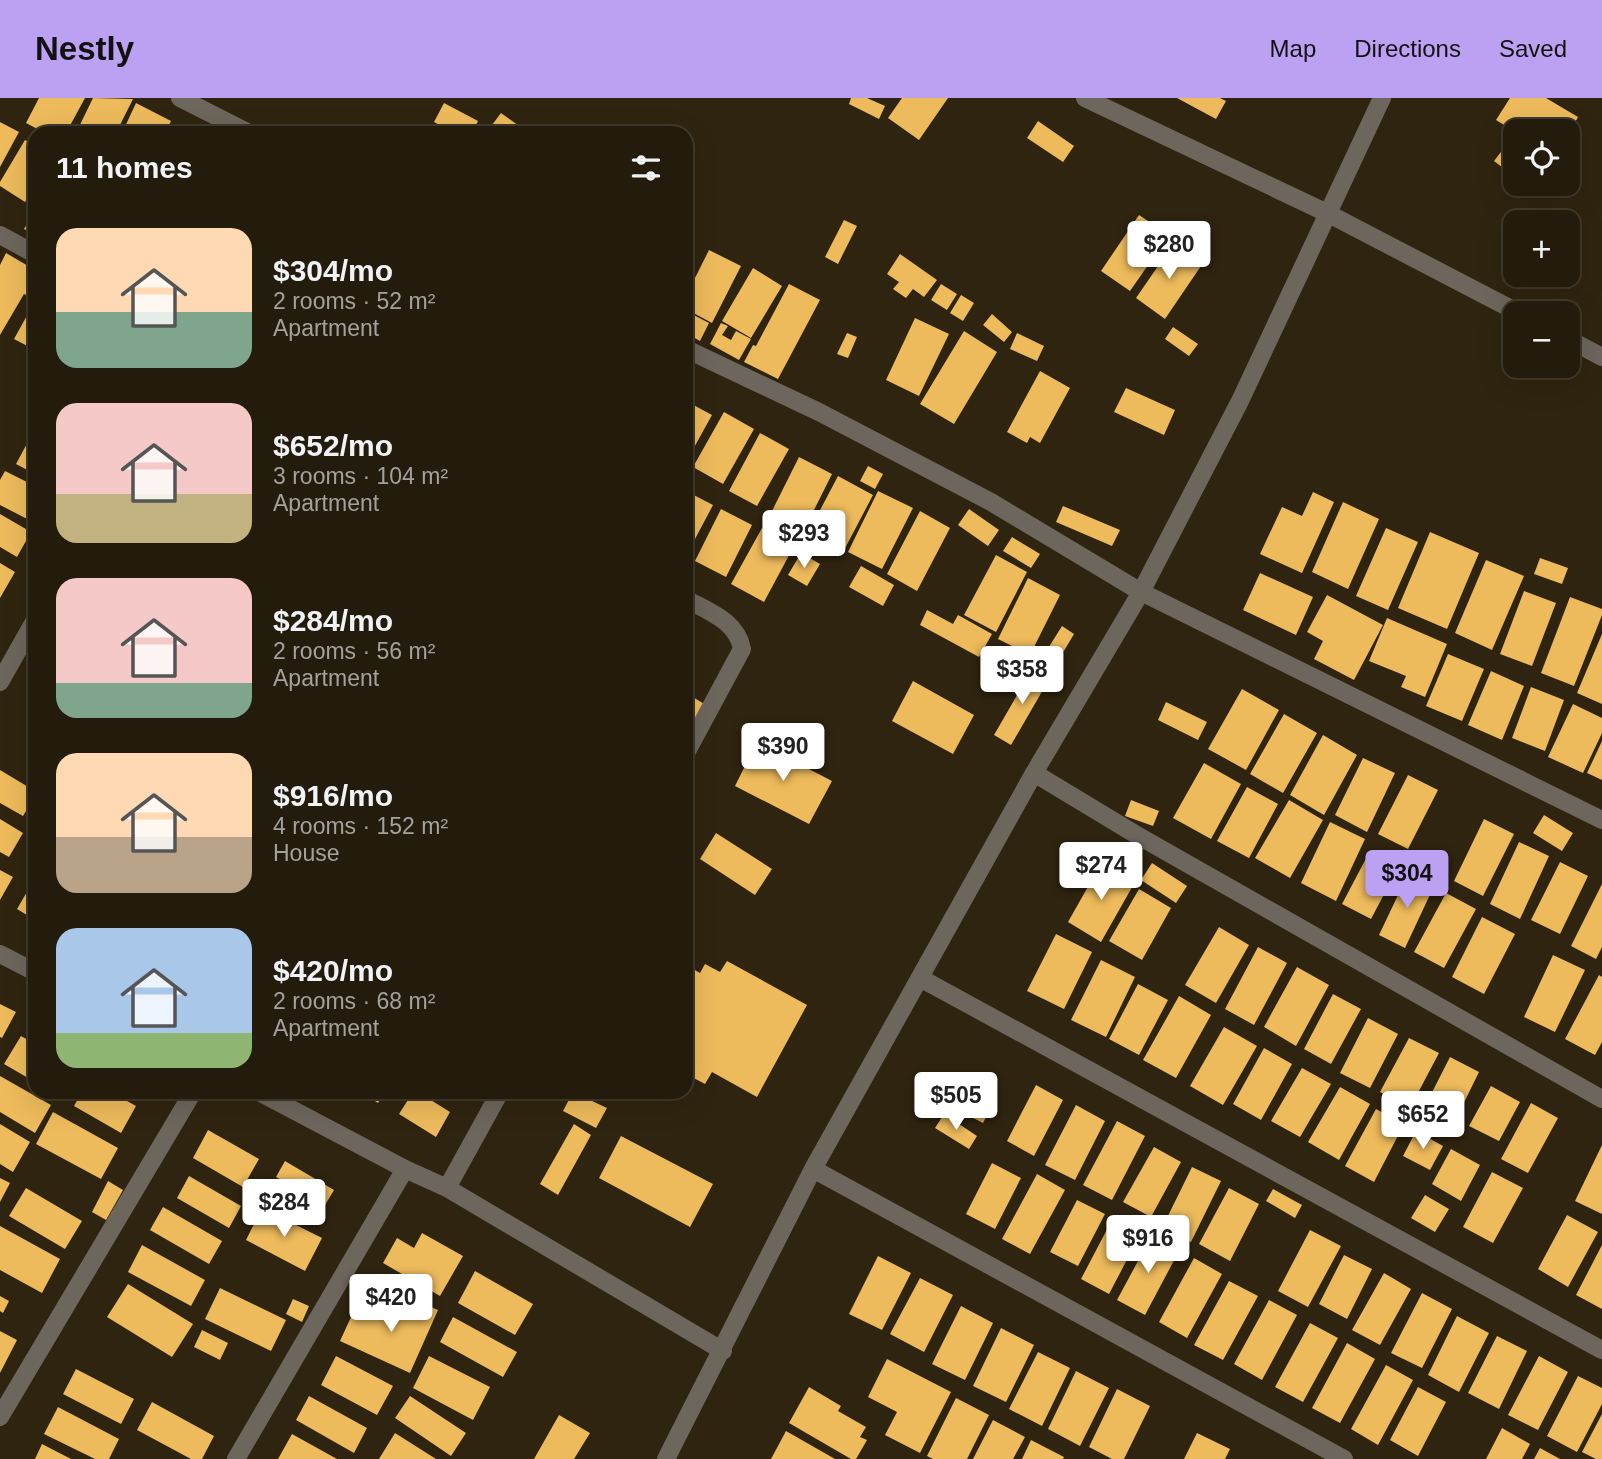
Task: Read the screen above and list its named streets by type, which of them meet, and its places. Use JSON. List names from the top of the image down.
{
  "page": {
    "header": "Nestly",
    "nav": ["Map", "Directions", "Saved"],
    "map_buttons": ["+", "−"],
    "heading": "11 homes",
    "list": [
      {
        "name": "$304/mo",
        "note": "2 rooms · 52 m² · Apartment"
      },
      {
        "name": "$652/mo",
        "note": "3 rooms · 104 m² · Apartment"
      },
      {
        "name": "$284/mo",
        "note": "2 rooms · 56 m² · Apartment"
      },
      {
        "name": "$916/mo",
        "note": "4 rooms · 152 m² · House"
      },
      {
        "name": "$420/mo",
        "note": "2 rooms · 68 m² · Apartment"
      }
    ],
    "price": [
      "$280",
      "$293",
      "$358",
      "$390",
      "$274",
      "$304",
      "$505",
      "$652",
      "$284",
      "$916",
      "$420"
    ]
  }
}
